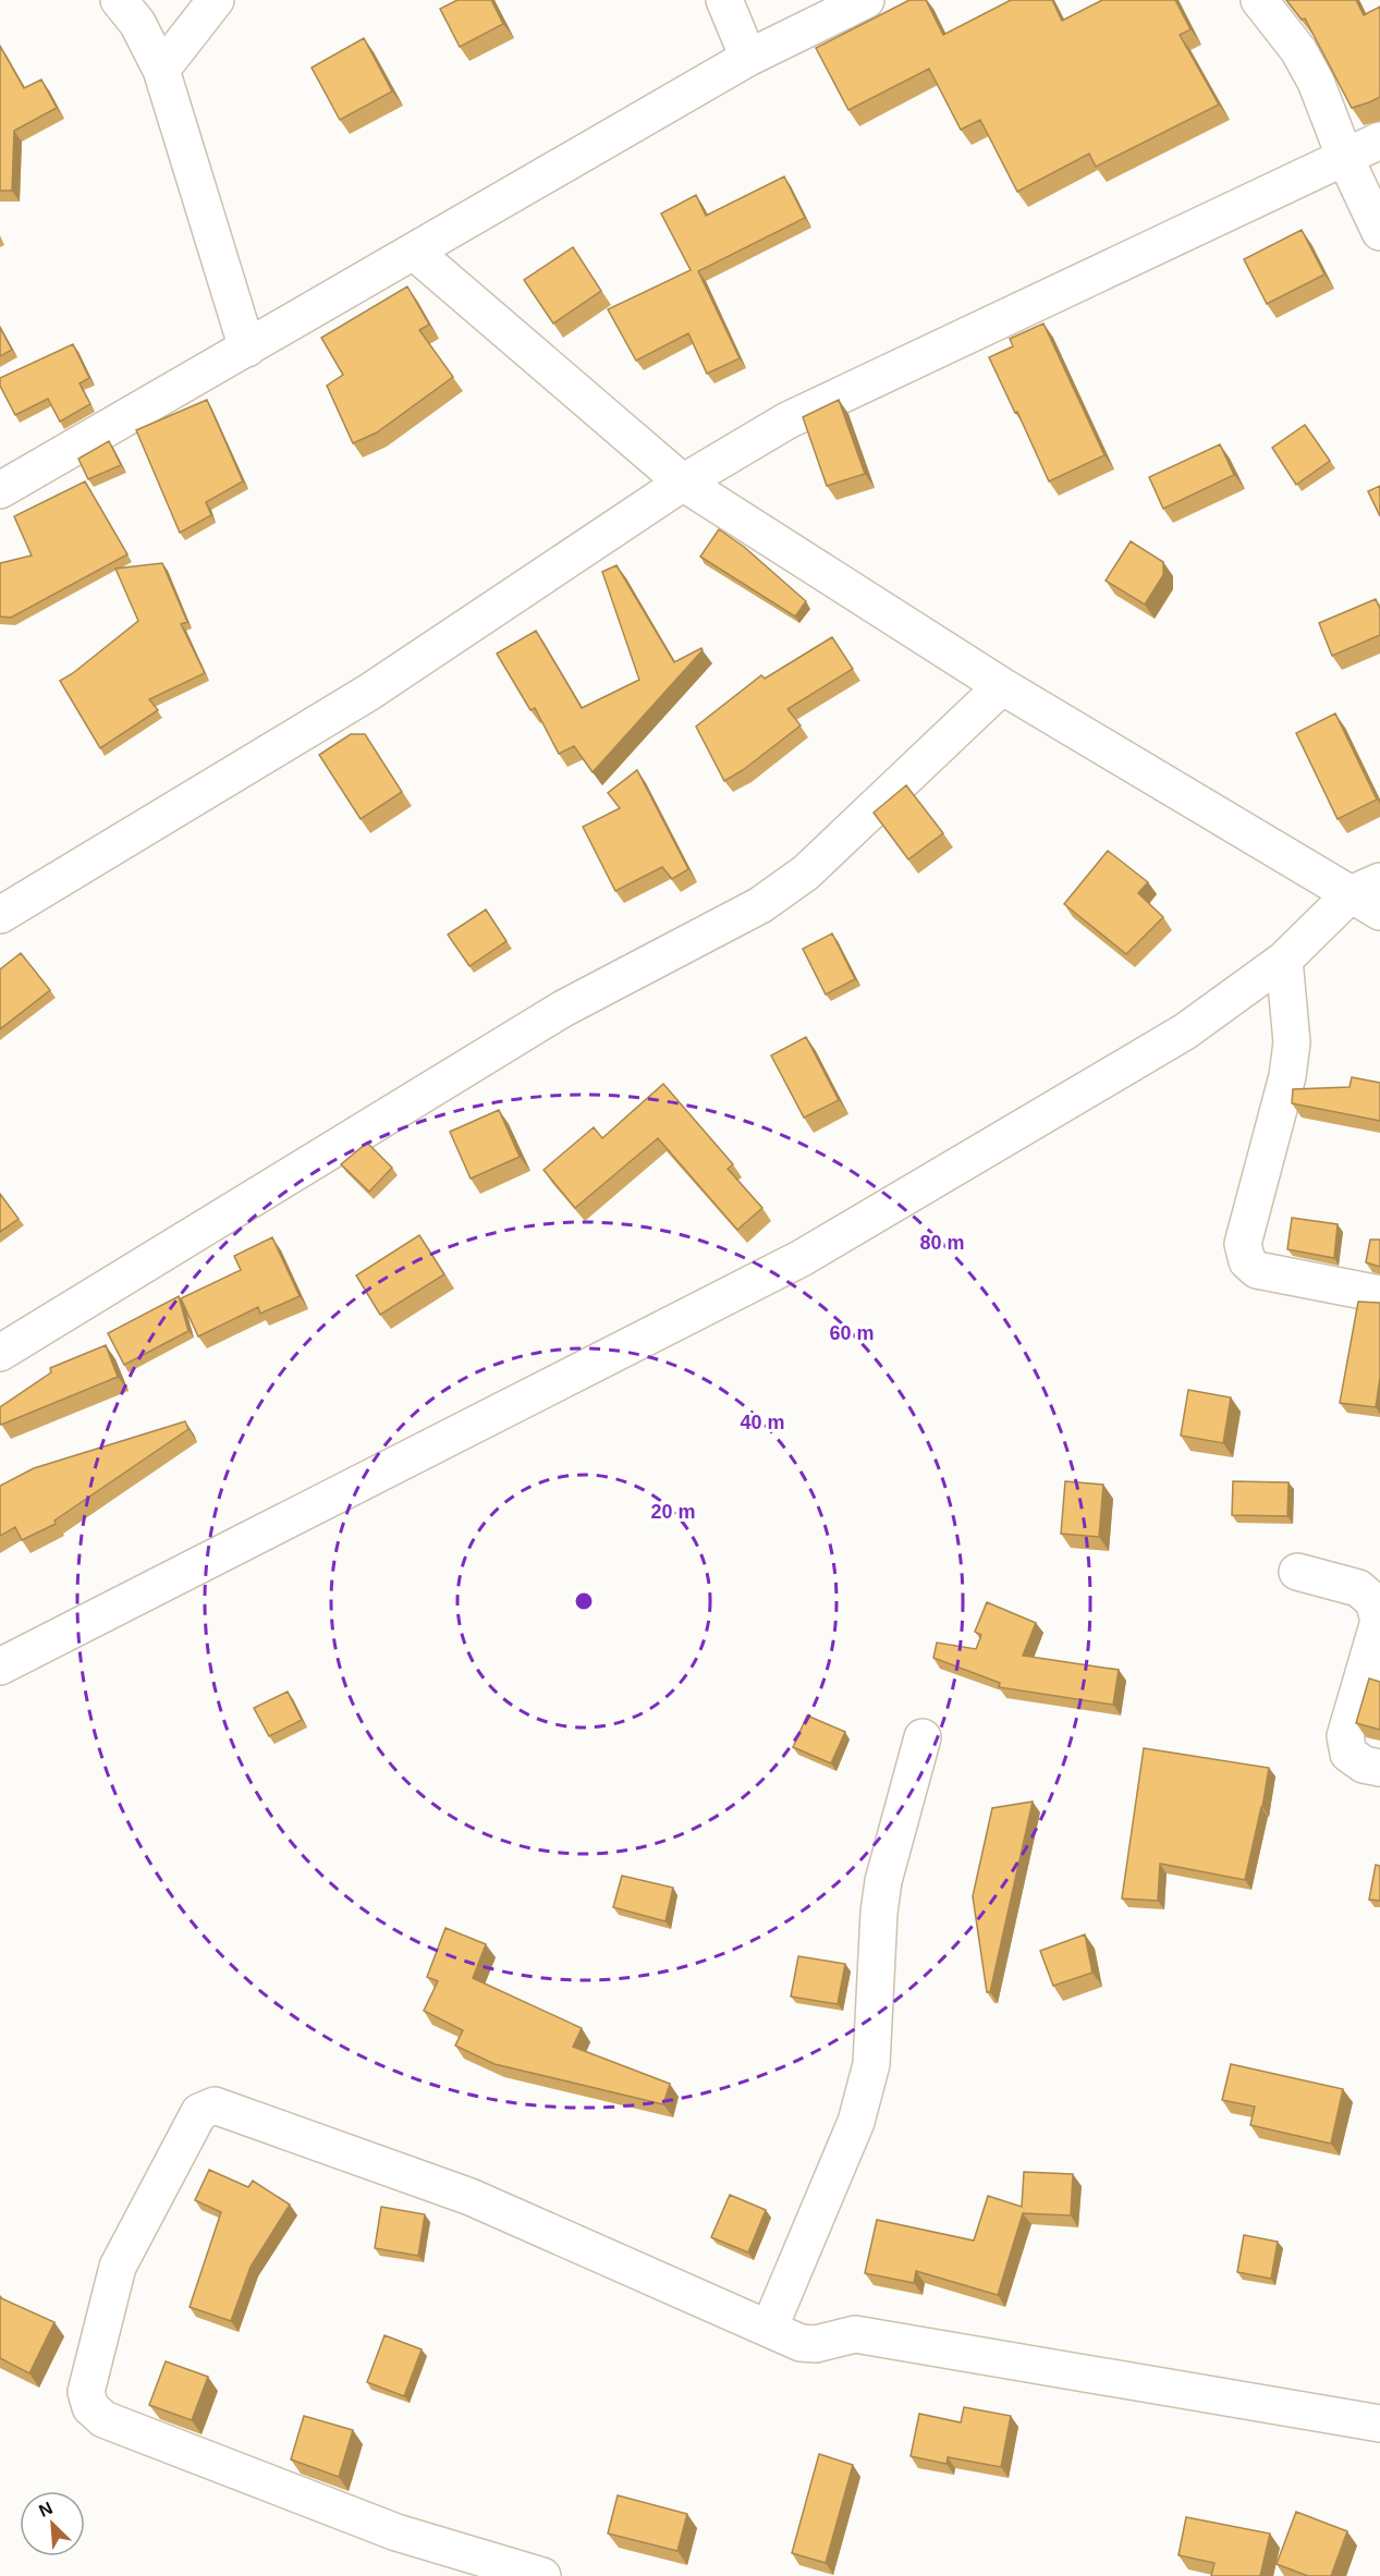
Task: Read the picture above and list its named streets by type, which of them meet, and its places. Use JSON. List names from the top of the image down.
{
  "north": "top left",
  "rings": [
    "80 m",
    "60 m",
    "40 m",
    "20 m"
  ]
}
